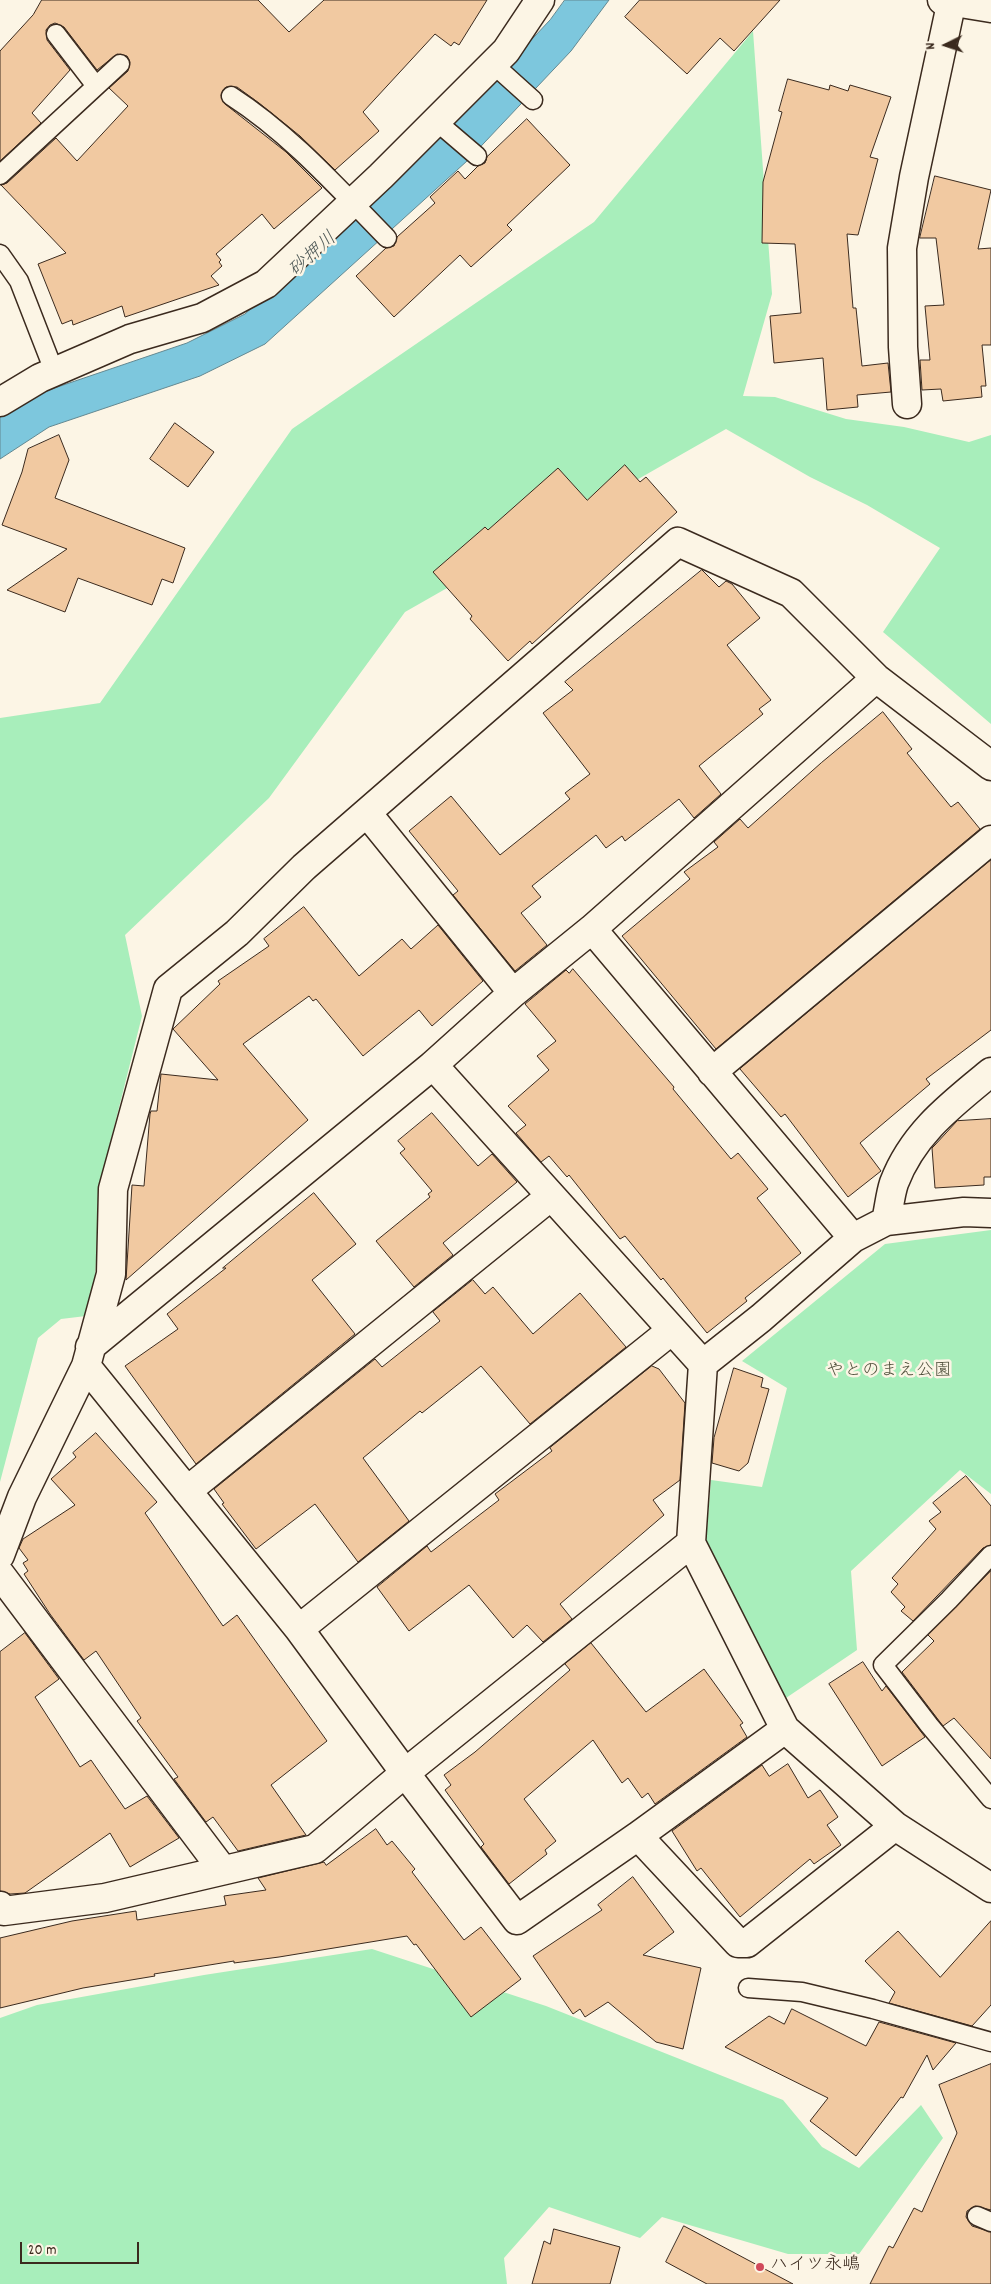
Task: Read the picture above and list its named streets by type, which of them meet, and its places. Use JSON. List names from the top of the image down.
{
  "water": ["砂押川"],
  "parks": ["やとのまえ公園"],
  "places": ["ハイツ永嶋"],
  "scale_bar": "20 m",
  "north": "left"
}
